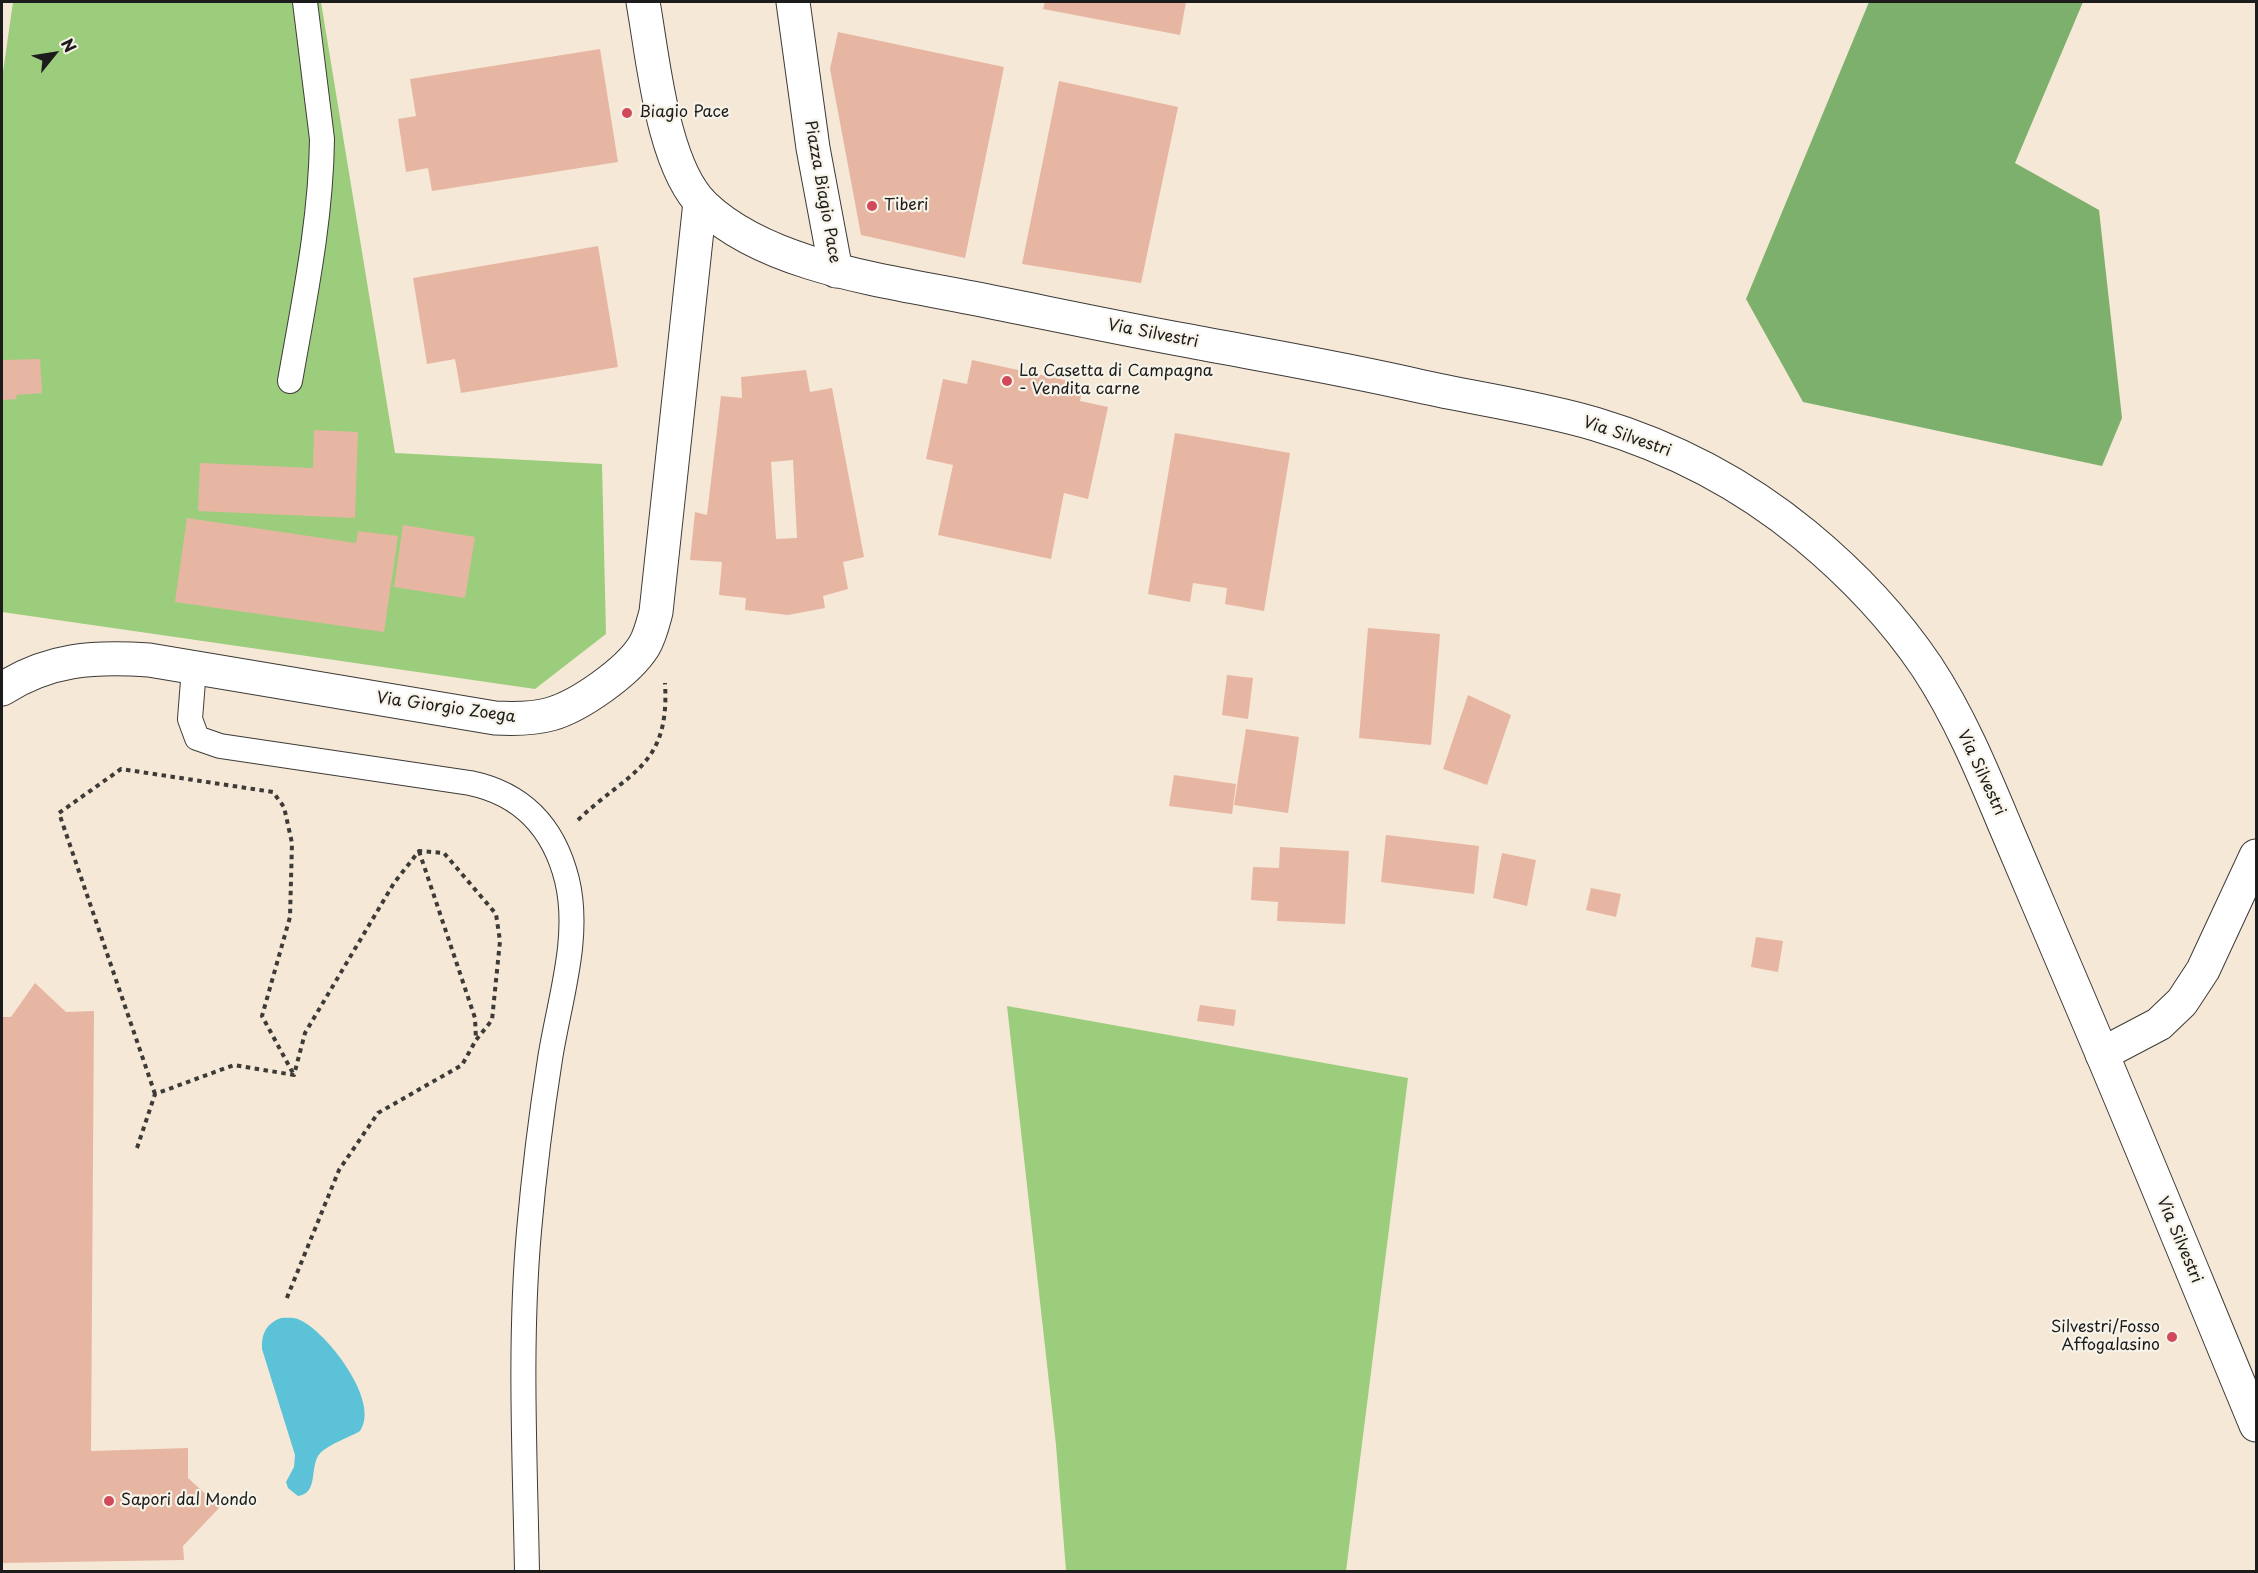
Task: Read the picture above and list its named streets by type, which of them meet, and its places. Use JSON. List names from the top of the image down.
{
  "streets": {
    "main road": ["Piazza Biagio Pace", "Via Silvestri", "Via Giorgio Zoega"]
  },
  "crossings": [
    ["Piazza Biagio Pace", "Via Silvestri"],
    ["Piazza Biagio Pace", "Via Giorgio Zoega"]
  ],
  "places": [
    "Biagio Pace",
    "Tiberi",
    "La Casetta di Campagna - Vendita carne",
    "Silvestri/Fosso Affogalasino",
    "Sapori dal Mondo"
  ],
  "north": "top right"
}
